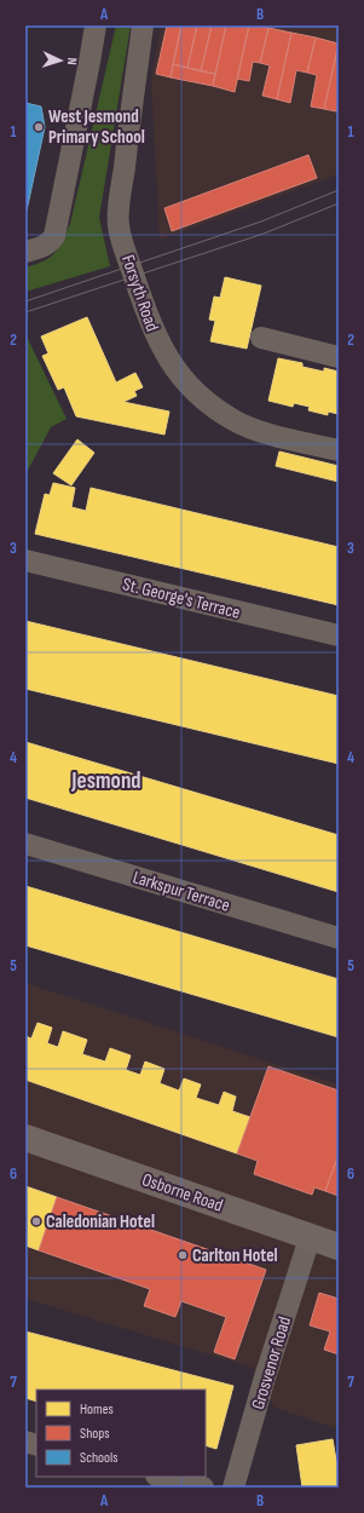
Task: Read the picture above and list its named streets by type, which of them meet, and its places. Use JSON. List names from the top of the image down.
{
  "streets": {
    "main road": ["Osborne Road"],
    "street": [
      "Forsyth Road",
      "St. George's Terrace",
      "Larkspur Terrace",
      "Grosvenor Road"
    ]
  },
  "crossings": [
    ["Osborne Road", "Grosvenor Road"]
  ],
  "districts": ["Jesmond"],
  "places": ["West Jesmond Primary School", "Caledonian Hotel", "Carlton Hotel"],
  "legend": ["Homes", "Shops", "Schools"],
  "north": "right",
  "grid": {
    "columns": ["A", "B"],
    "rows": [
      "1",
      "2",
      "3",
      "4",
      "5",
      "6",
      "7"
    ]
  }
}
